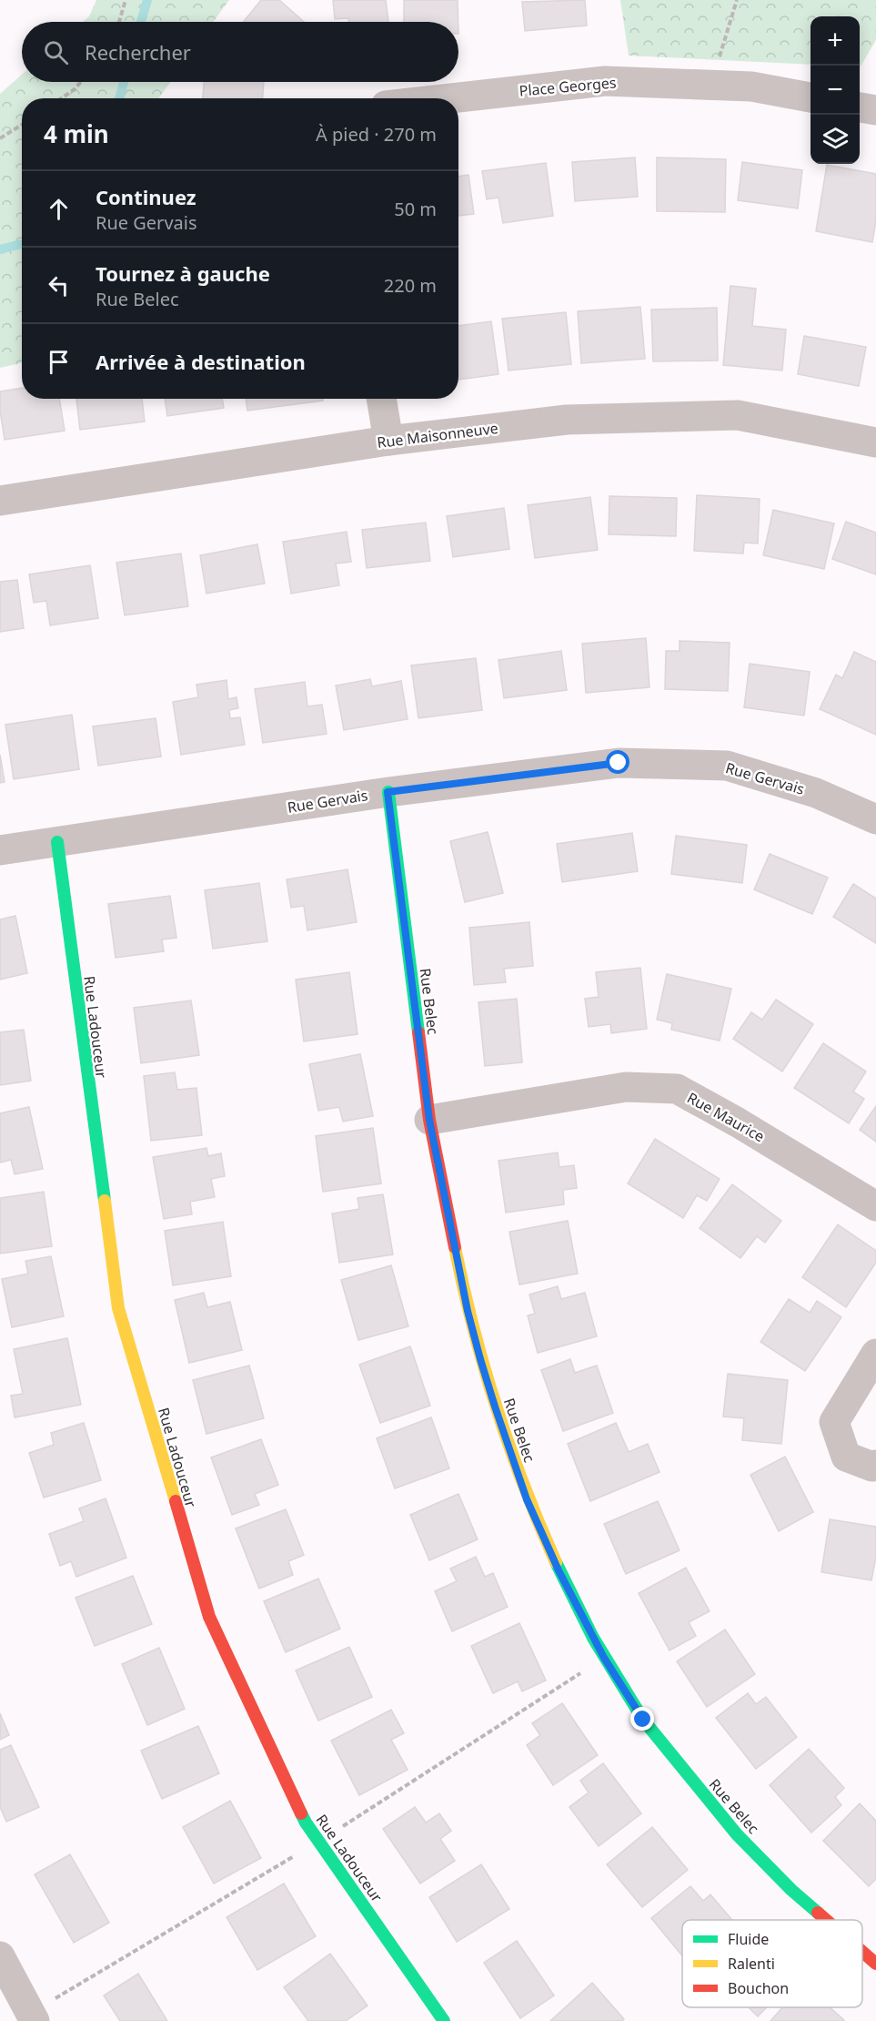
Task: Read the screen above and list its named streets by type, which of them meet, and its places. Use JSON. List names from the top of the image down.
{
  "streets": {
    "street": [
      "Place Georges",
      "Rue Maisonneuve",
      "Rue Gervais",
      "Rue Belec",
      "Rue Ladouceur",
      "Rue Maurice"
    ]
  },
  "crossings": [
    ["Rue Gervais", "Rue Belec"],
    ["Rue Gervais", "Rue Ladouceur"],
    ["Rue Belec", "Rue Maurice"]
  ],
  "legend": ["Fluide", "Ralenti", "Bouchon"],
  "page": {
    "map_buttons": ["+", "−"],
    "search": "Rechercher",
    "heading": ["4 min", "À pied · 270 m"],
    "list": [
      ["Continuez", "Rue Gervais", "50 m"],
      ["Tournez à gauche", "Rue Belec", "220 m"],
      "Arrivée à destination"
    ]
  }
}
